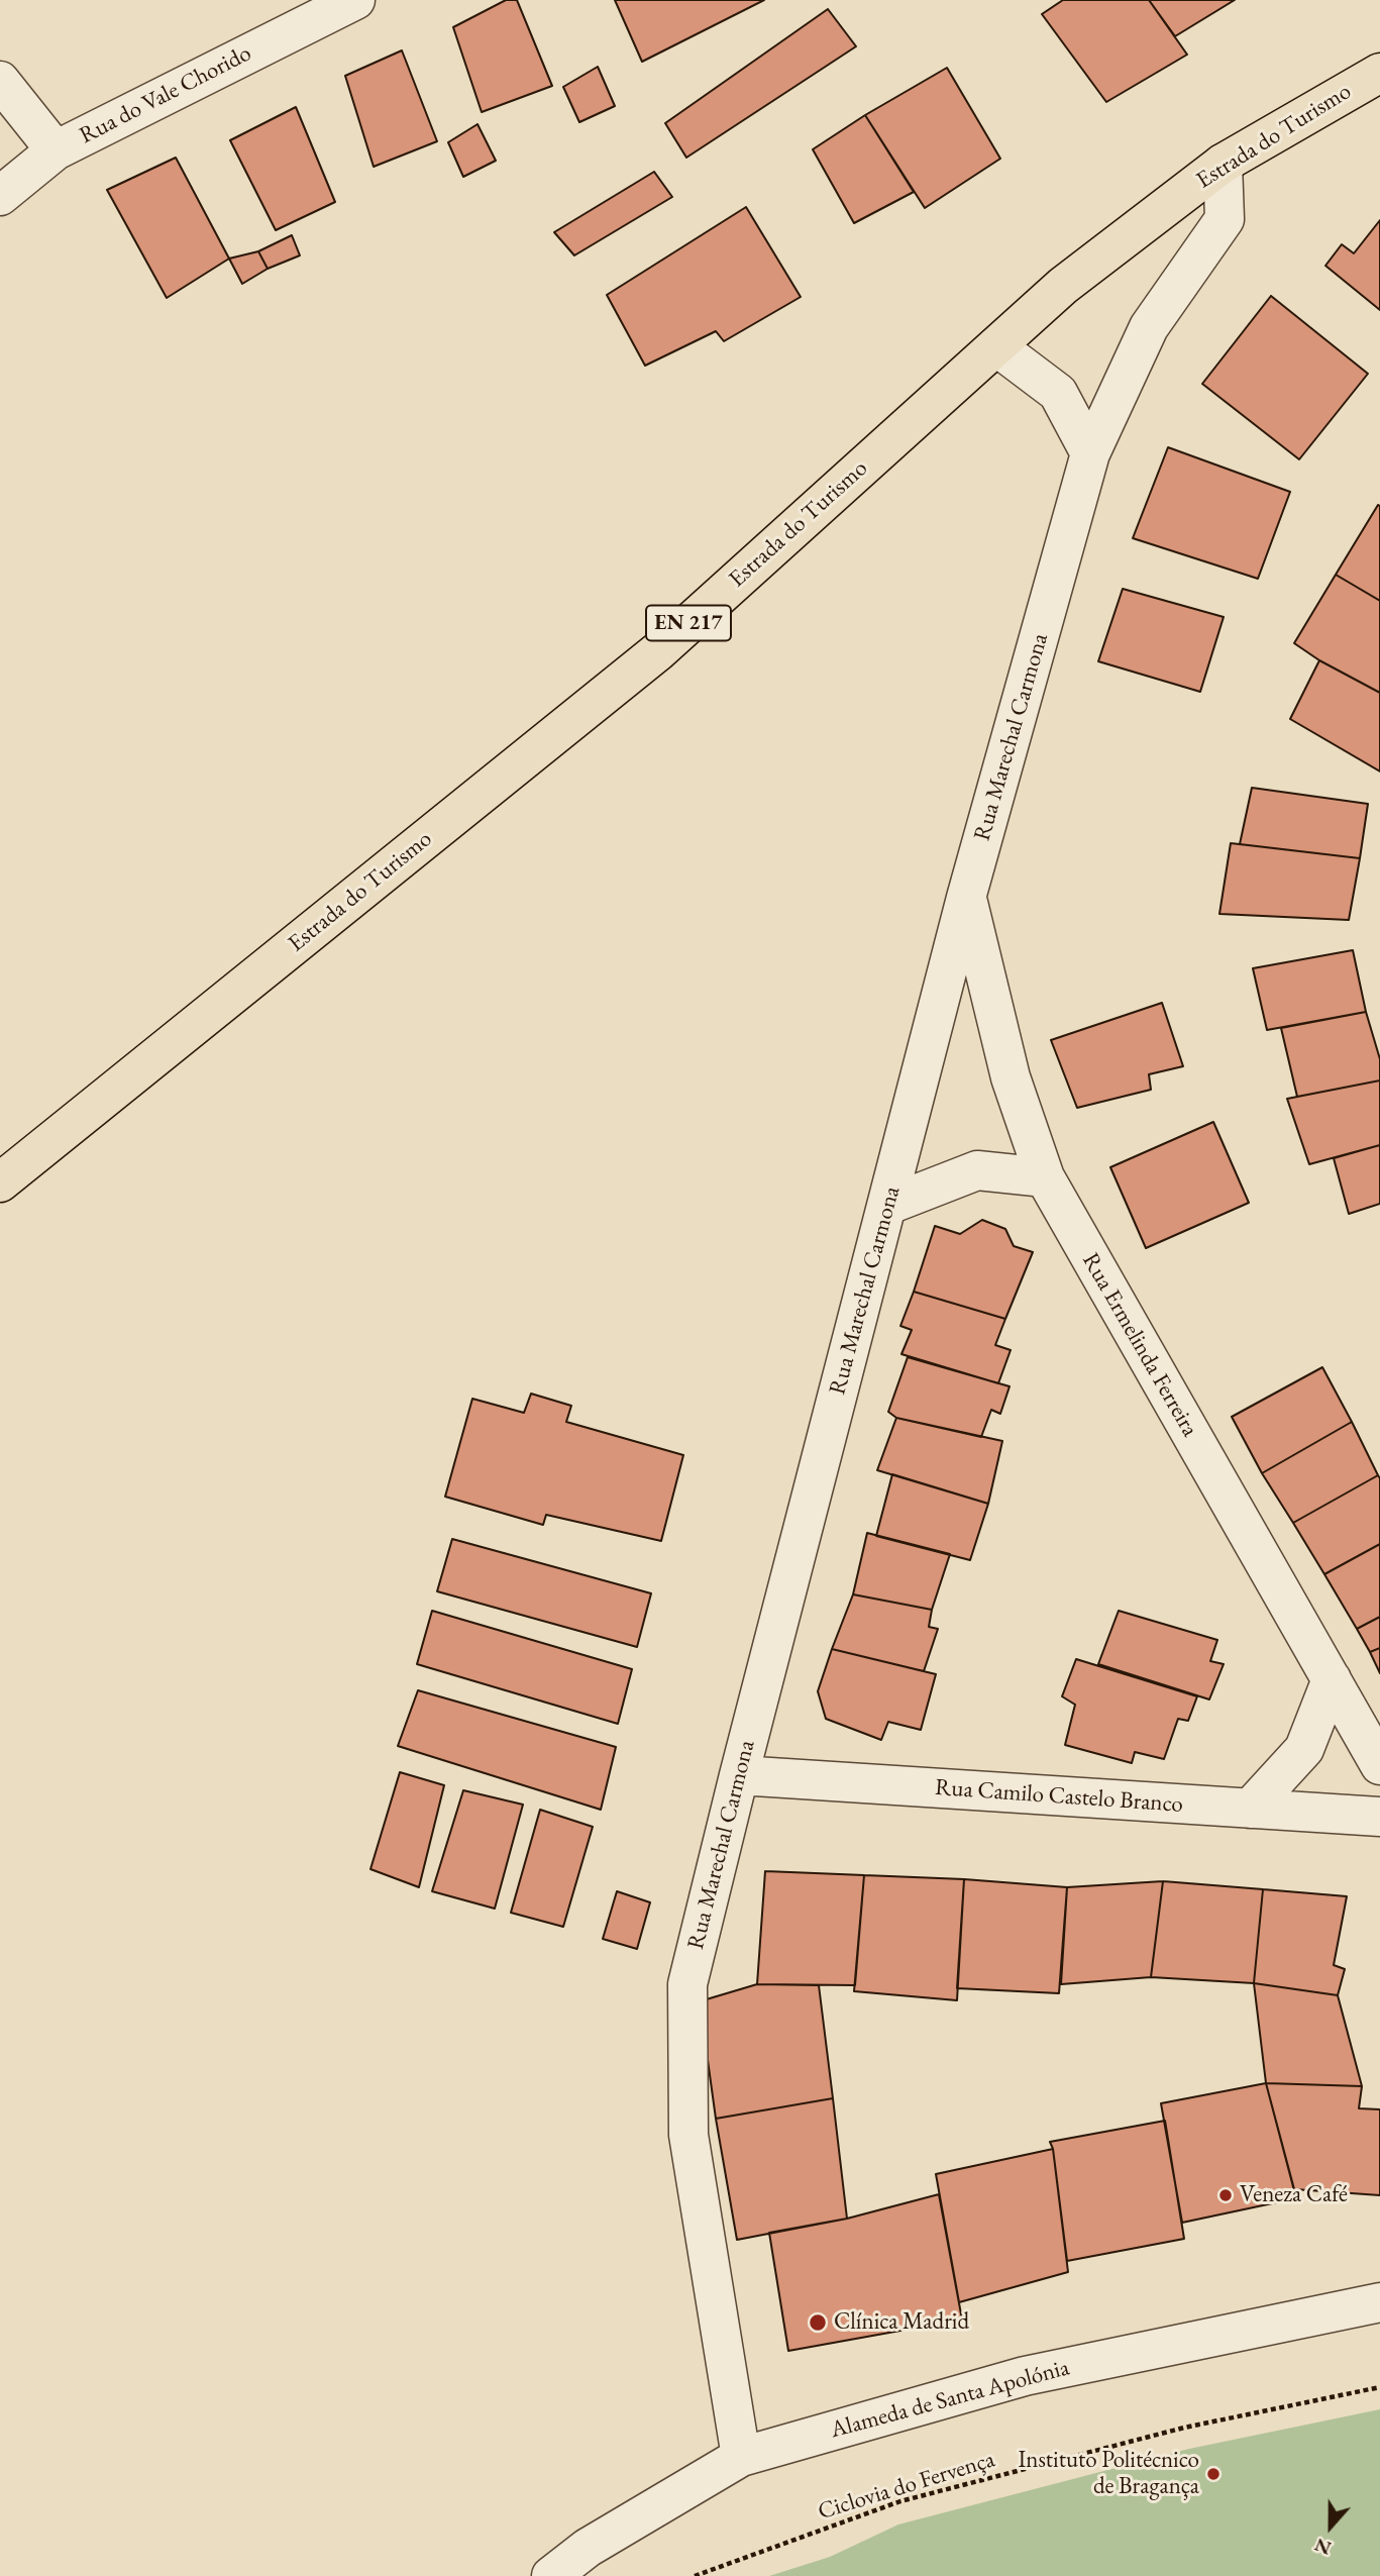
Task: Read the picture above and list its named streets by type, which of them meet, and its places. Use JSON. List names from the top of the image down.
{
  "streets": {
    "main road": ["Estrada do Turismo", "EN 217"],
    "street": [
      "Rua do Vale Chorido",
      "Rua Marechal Carmona",
      "Rua Ermelinda Ferreira",
      "Rua Camilo Castelo Branco",
      "Alameda de Santa Apolónia"
    ],
    "path": ["Ciclovia do Fervença"]
  },
  "crossings": [
    ["Estrada do Turismo", "Rua Marechal Carmona"],
    ["Rua Marechal Carmona", "Rua Ermelinda Ferreira"],
    ["Rua Marechal Carmona", "Rua Camilo Castelo Branco"],
    ["Rua Marechal Carmona", "Alameda de Santa Apolónia"]
  ],
  "places": ["Veneza Café", "Clínica Madrid", "Instituto Politécnico de Bragança"],
  "north": "bottom"
}
